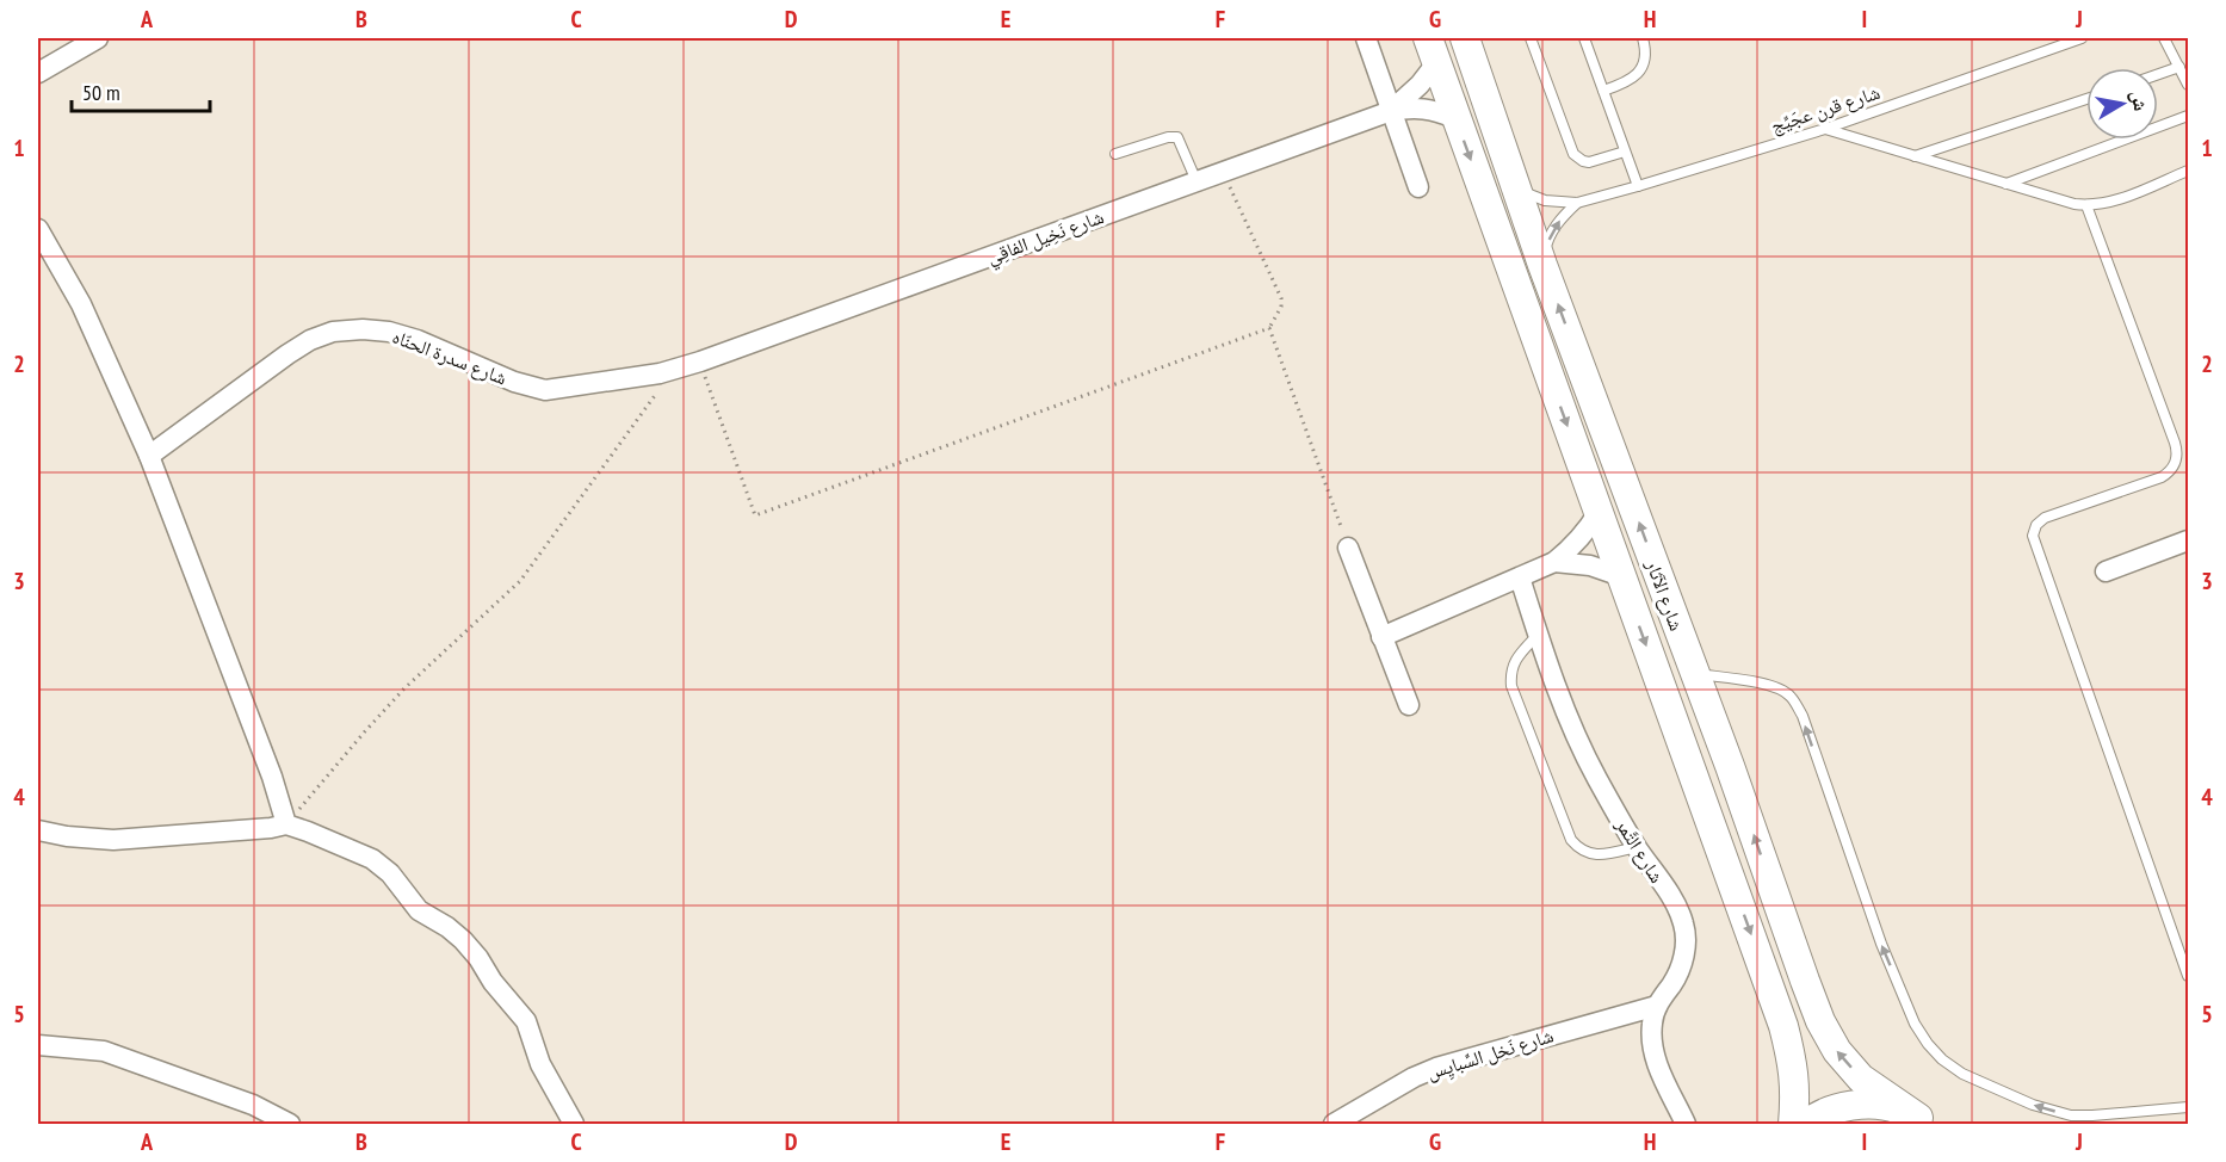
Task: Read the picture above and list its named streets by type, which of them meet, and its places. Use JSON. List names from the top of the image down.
{
  "streets": {
    "street": [
      "شارع نَخِيل الفاقِي",
      "شارع سدرة الحنّاه",
      "شارع الآثار",
      "شارع التَّمر",
      "شارع نَخل السِّبايِس"
    ],
    "lane": ["شارع قرن عجَيِّج"]
  },
  "crossings": [
    ["شارع قرن عجَيِّج", "شارع الآثار"],
    ["شارع نَخِيل الفاقِي", "شارع سدرة الحنّاه"],
    ["شارع نَخِيل الفاقِي", "شارع الآثار"],
    ["شارع التَّمر", "شارع نَخل السِّبايِس"]
  ],
  "scale_bar": "50 m",
  "north": "right",
  "grid": {
    "columns": [
      "A",
      "B",
      "C",
      "D",
      "E",
      "F",
      "G",
      "H",
      "I",
      "J"
    ],
    "rows": [
      "1",
      "2",
      "3",
      "4",
      "5"
    ]
  }
}
